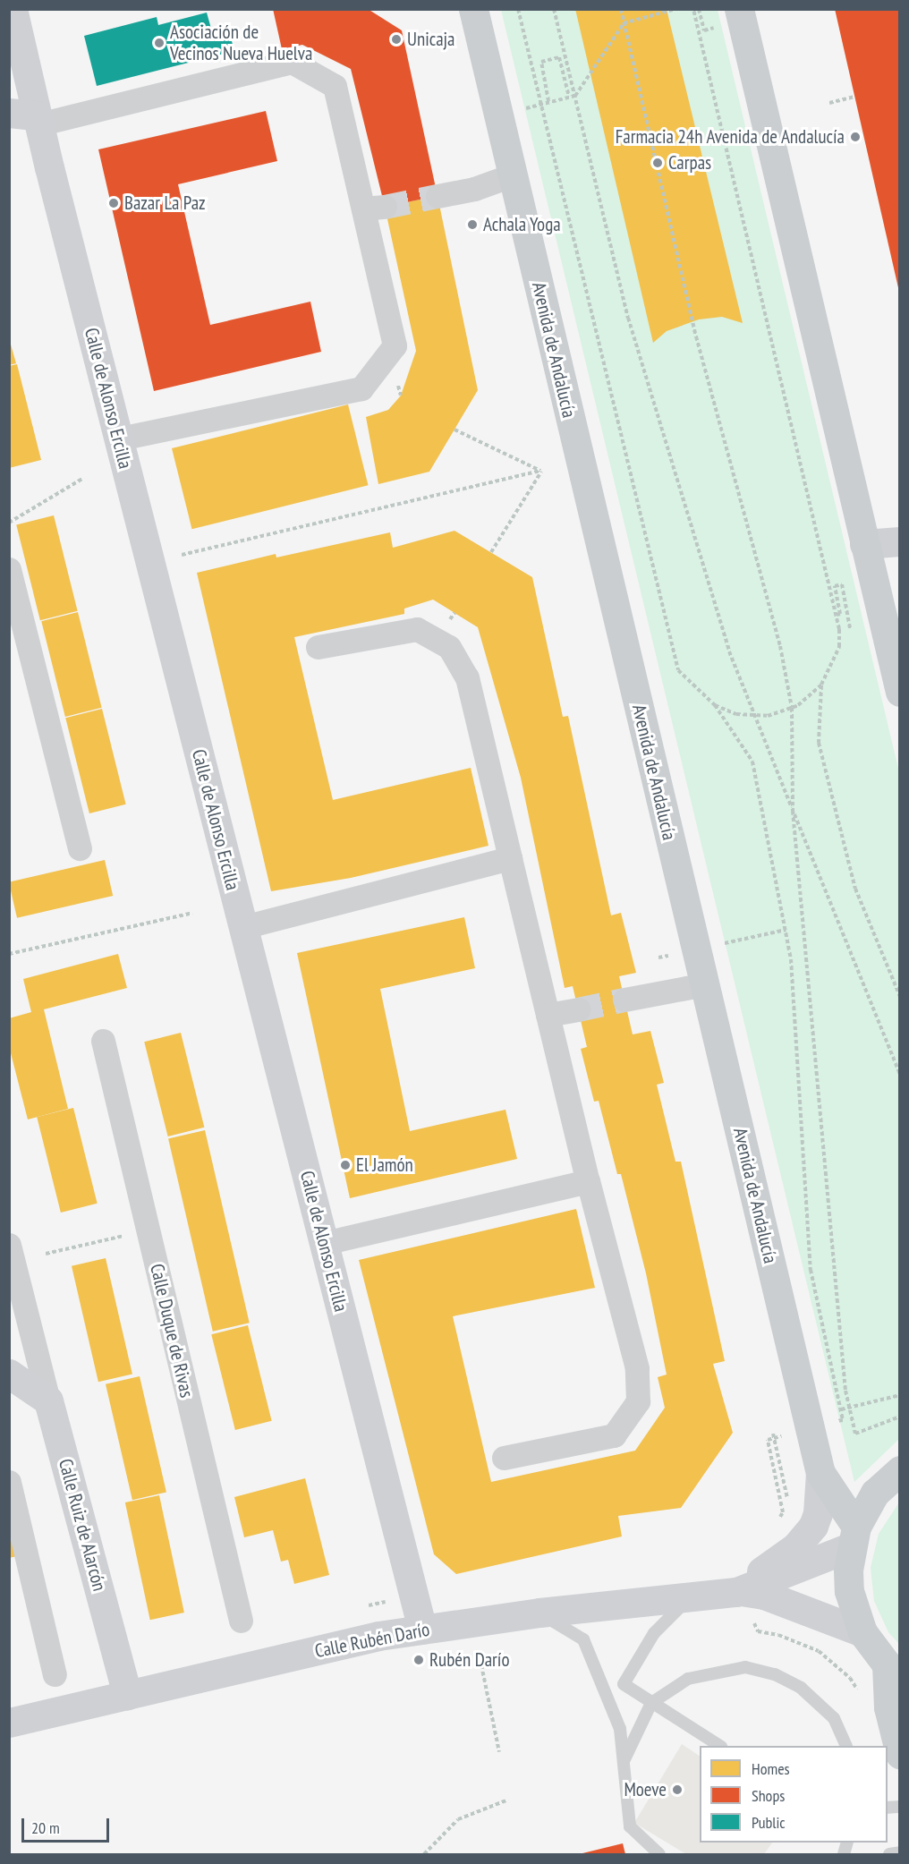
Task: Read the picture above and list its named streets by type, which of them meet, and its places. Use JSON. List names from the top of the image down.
{
  "streets": {
    "main road": ["Avenida de Andalucía"],
    "street": [
      "Calle de Alonso Ercilla",
      "Calle Duque de Rivas",
      "Calle Ruiz de Alarcón",
      "Calle Rubén Darío"
    ]
  },
  "crossings": [
    ["Avenida de Andalucía", "Calle Rubén Darío"],
    ["Calle de Alonso Ercilla", "Calle Rubén Darío"],
    ["Calle Ruiz de Alarcón", "Calle Rubén Darío"]
  ],
  "places": [
    "Unicaja",
    "Asociación de Vecinos Nueva Huelva",
    "Farmacia 24h Avenida de Andalucía",
    "Carpas",
    "Bazar La Paz",
    "Achala Yoga",
    "El Jamón",
    "Rubén Darío",
    "Moeve"
  ],
  "legend": ["Homes", "Shops", "Public"],
  "scale_bar": "20 m"
}
